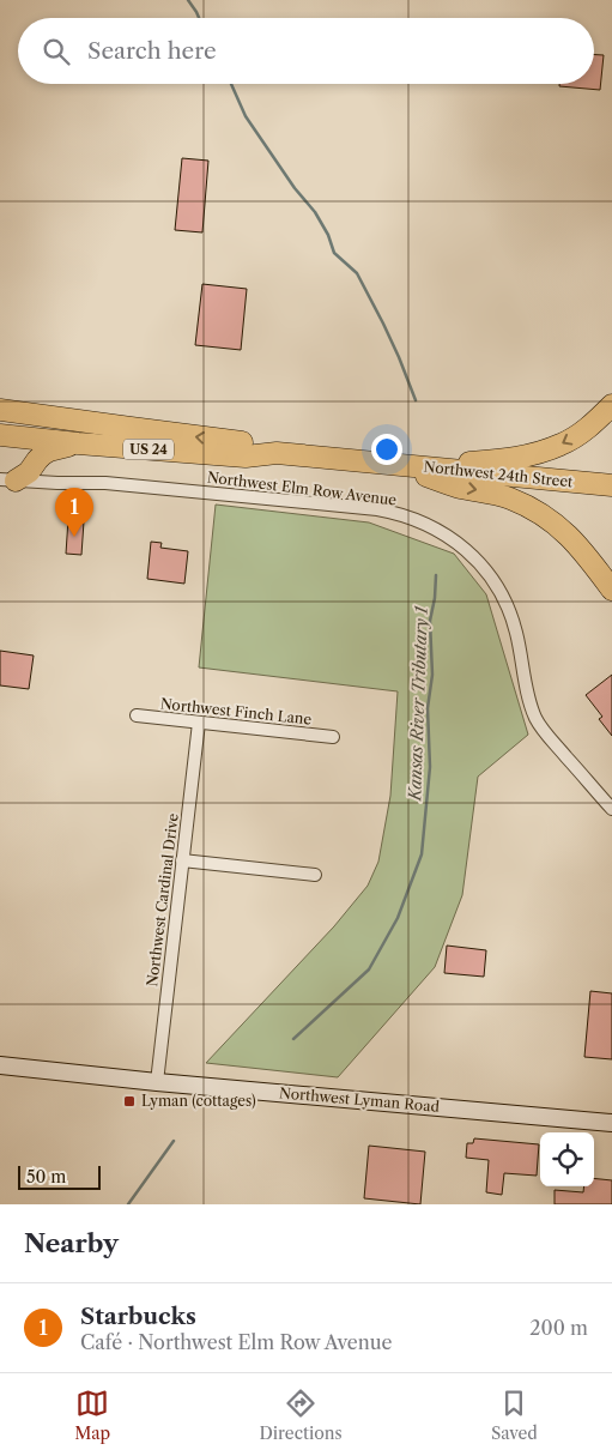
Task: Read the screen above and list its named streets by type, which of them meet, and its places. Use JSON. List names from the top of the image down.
{
  "streets": {
    "highway": ["US 24", "Northwest 24th Street"],
    "street": [
      "Northwest Elm Row Avenue",
      "Northwest Finch Lane",
      "Northwest Cardinal Drive",
      "Northwest Lyman Road"
    ]
  },
  "crossings": [
    ["Northwest Finch Lane", "Northwest Cardinal Drive"],
    ["Northwest Cardinal Drive", "Northwest Lyman Road"]
  ],
  "water": ["Kansas River Tributary 1"],
  "places": {
    "transit": ["Lyman (cottages)"]
  },
  "scale_bar": "50 m",
  "page": {
    "search": "Search here",
    "pins": "1",
    "scale": "50 m",
    "heading": "Nearby",
    "list": [
      {
        "mark": "1",
        "name": "Starbucks",
        "note": "Café · Northwest Elm Row Avenue",
        "value": "200 m"
      }
    ],
    "nav": ["Map", "Directions", "Saved"]
  }
}
